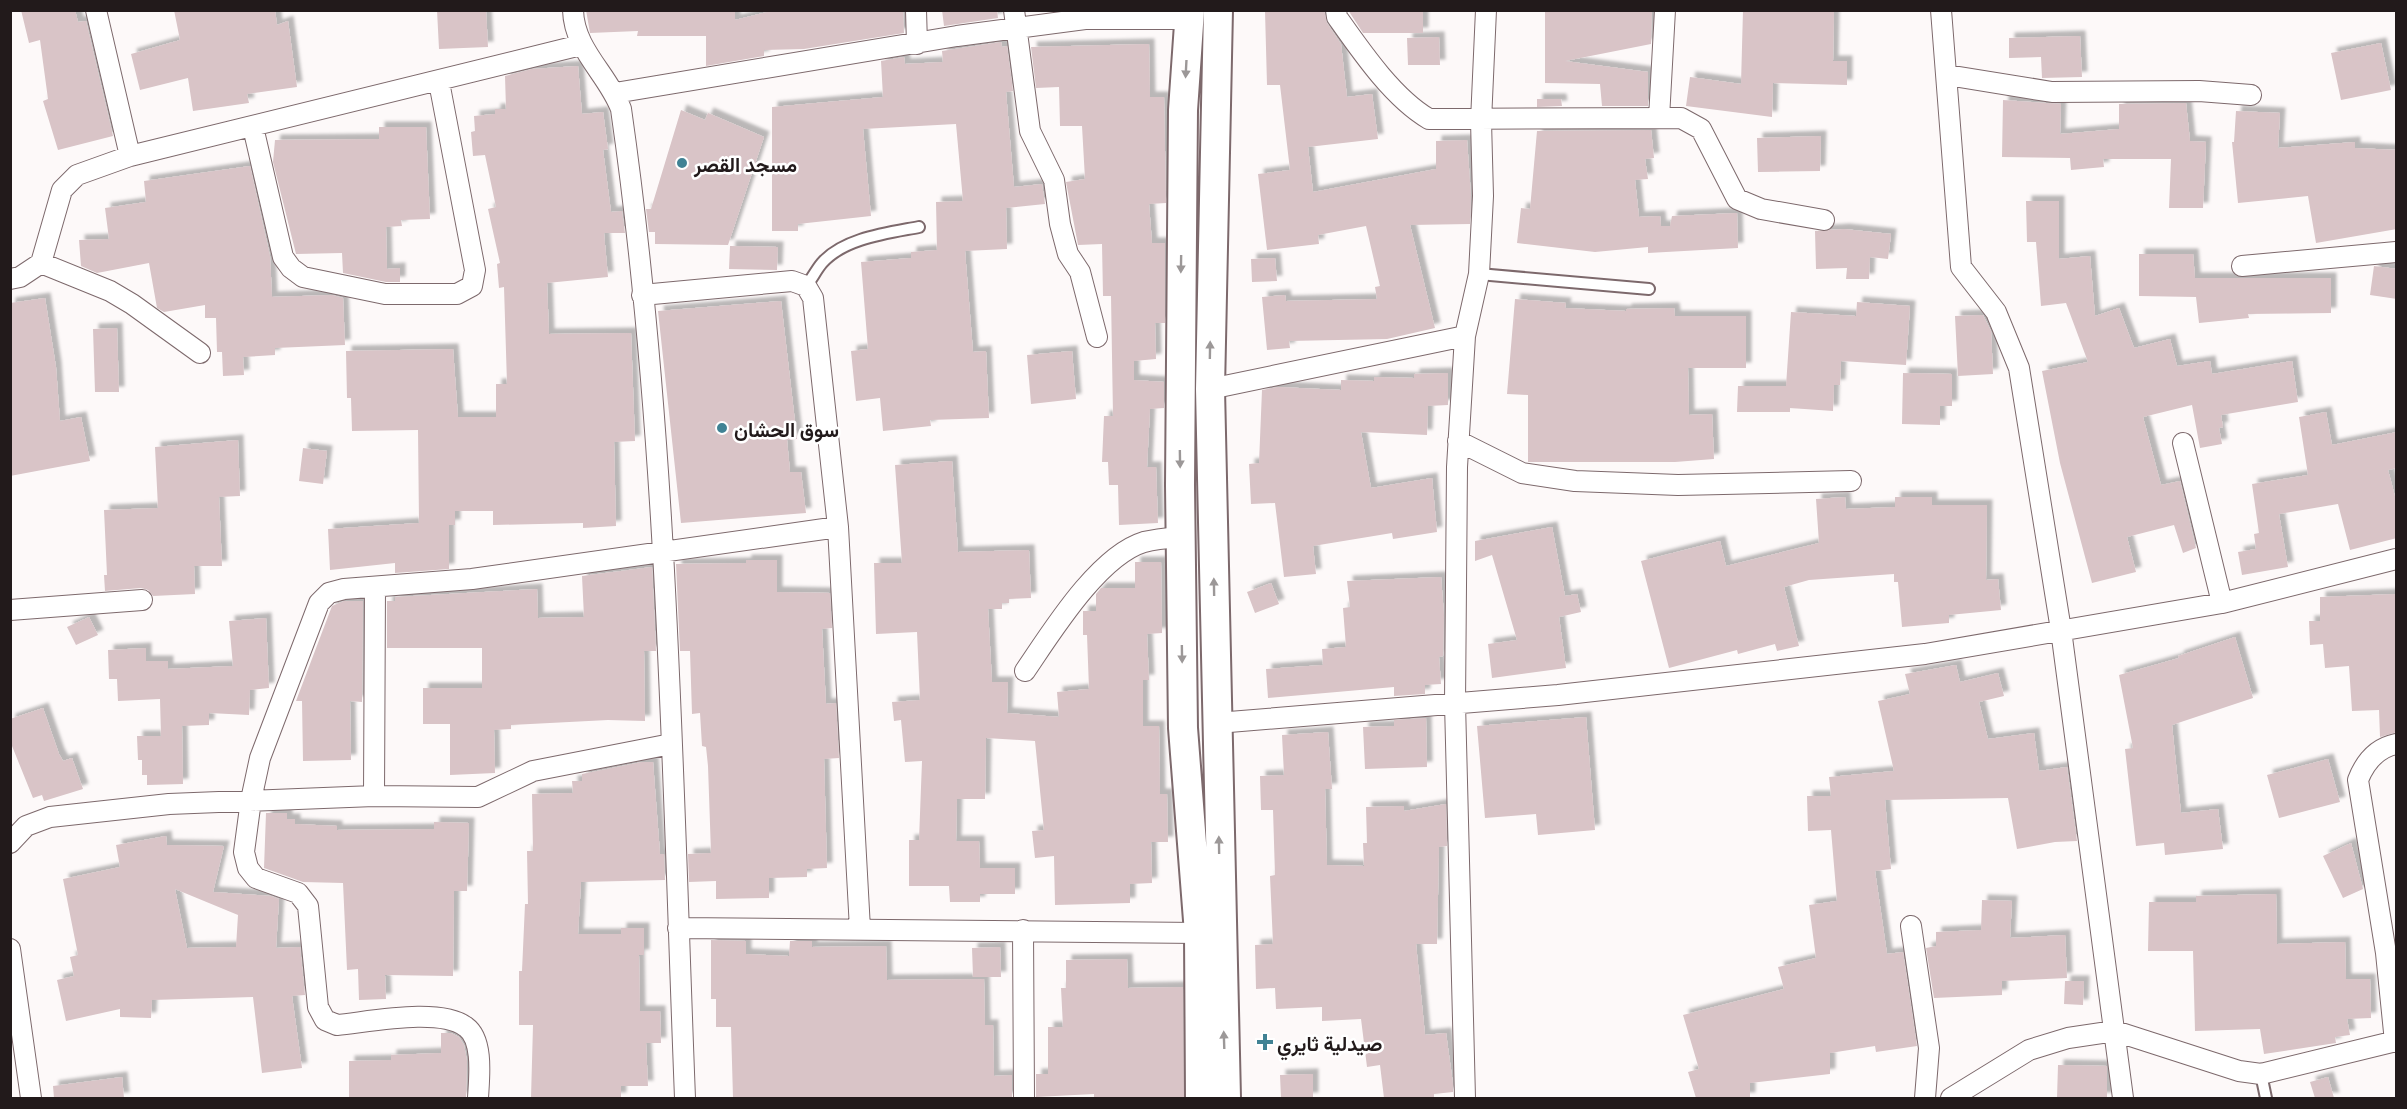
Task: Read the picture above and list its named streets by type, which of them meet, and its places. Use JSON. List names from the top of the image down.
{
  "places": {
    "other": ["مسجد القصر", "سوق الحشان"],
    "health": ["صيدلية ثايري"]
  }
}
